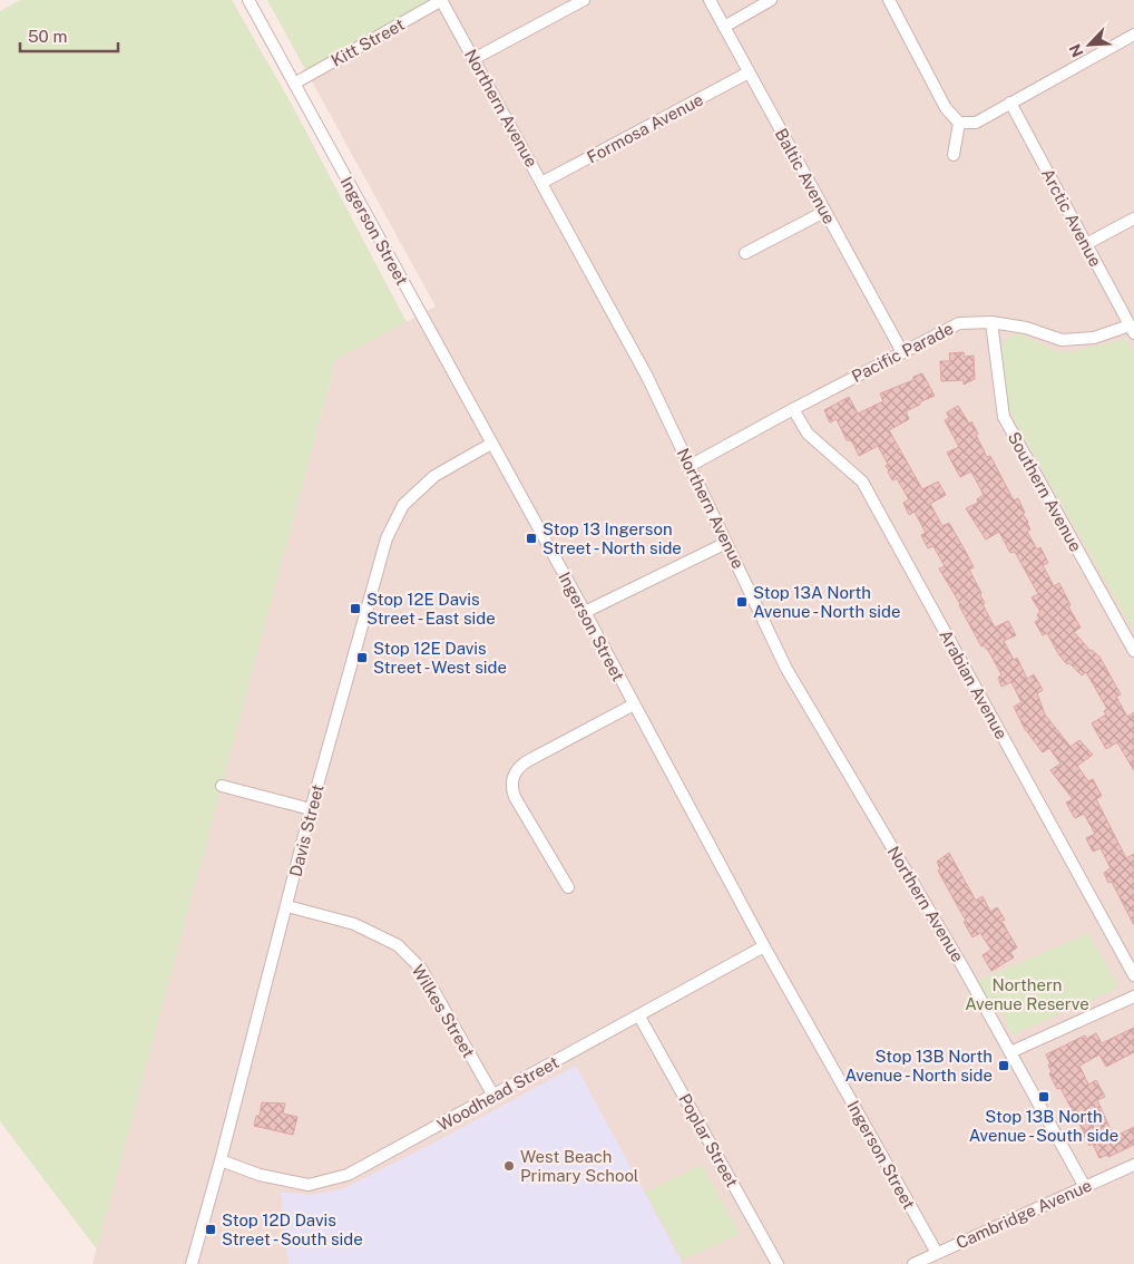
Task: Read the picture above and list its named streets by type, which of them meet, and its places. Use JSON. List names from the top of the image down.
{
  "streets": {
    "street": [
      "Kitt Street",
      "Northern Avenue",
      "Formosa Avenue",
      "Baltic Avenue",
      "Arctic Avenue",
      "Ingerson Street",
      "Pacific Parade",
      "Southern Avenue",
      "Arabian Avenue",
      "Davis Street",
      "Wilkes Street",
      "Woodhead Street",
      "Poplar Street",
      "Cambridge Avenue"
    ]
  },
  "crossings": [
    ["Kitt Street", "Northern Avenue"],
    ["Kitt Street", "Ingerson Street"],
    ["Northern Avenue", "Formosa Avenue"],
    ["Northern Avenue", "Pacific Parade"],
    ["Northern Avenue", "Cambridge Avenue"],
    ["Formosa Avenue", "Baltic Avenue"],
    ["Baltic Avenue", "Pacific Parade"],
    ["Arctic Avenue", "Pacific Parade"],
    ["Ingerson Street", "Davis Street"],
    ["Ingerson Street", "Woodhead Street"],
    ["Ingerson Street", "Cambridge Avenue"],
    ["Pacific Parade", "Southern Avenue"],
    ["Pacific Parade", "Arabian Avenue"],
    ["Davis Street", "Wilkes Street"],
    ["Davis Street", "Woodhead Street"],
    ["Wilkes Street", "Woodhead Street"],
    ["Woodhead Street", "Poplar Street"]
  ],
  "parks": ["Northern Avenue Reserve"],
  "places": {
    "transit": [
      "Stop 13 Ingerson Street - North side",
      "Stop 13A North Avenue - North side",
      "Stop 12E Davis Street - East side",
      "Stop 12E Davis Street - West side",
      "Stop 13B North Avenue - North side",
      "Stop 13B North Avenue - South side",
      "Stop 12D Davis Street - South side"
    ],
    "other": ["West Beach Primary School"]
  },
  "scale_bar": "50 m",
  "north": "bottom left"
}
